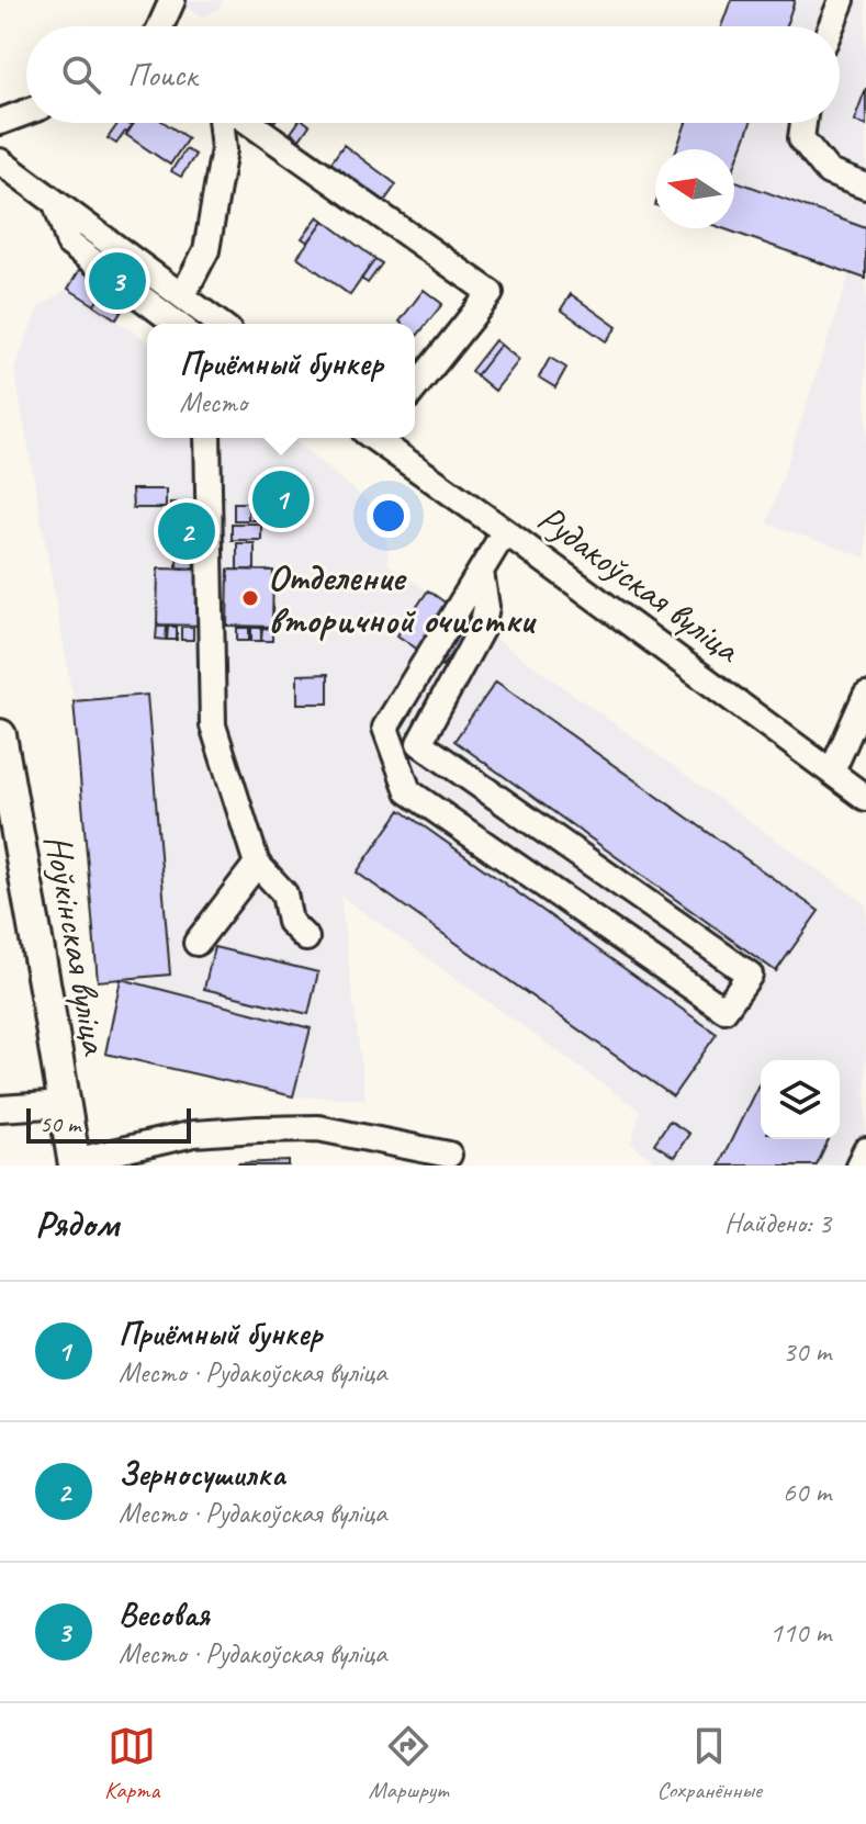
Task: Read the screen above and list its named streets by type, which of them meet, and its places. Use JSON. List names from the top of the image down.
{
  "streets": {
    "main road": ["Ноўкінская вуліца"],
    "street": ["Рудакоўская вуліца"]
  },
  "places": ["Отделение вторичной очистки"],
  "scale_bar": "50 m",
  "north": "left",
  "page": {
    "search": "Поиск",
    "pins": ["3", "1", "2"],
    "popup": ["Приёмный бункер", "Место"],
    "scale": "50 m",
    "heading": ["Рядом", "Найдено: 3"],
    "list": [
      {
        "mark": "1",
        "name": "Приёмный бункер",
        "note": "Место · Рудакоўская вуліца",
        "value": "30 m"
      },
      {
        "mark": "2",
        "name": "Зерносушилка",
        "note": "Место · Рудакоўская вуліца",
        "value": "60 m"
      },
      {
        "mark": "3",
        "name": "Весовая",
        "note": "Место · Рудакоўская вуліца",
        "value": "110 m"
      }
    ],
    "nav": ["Карта", "Маршрут", "Сохранённые"]
  }
}
